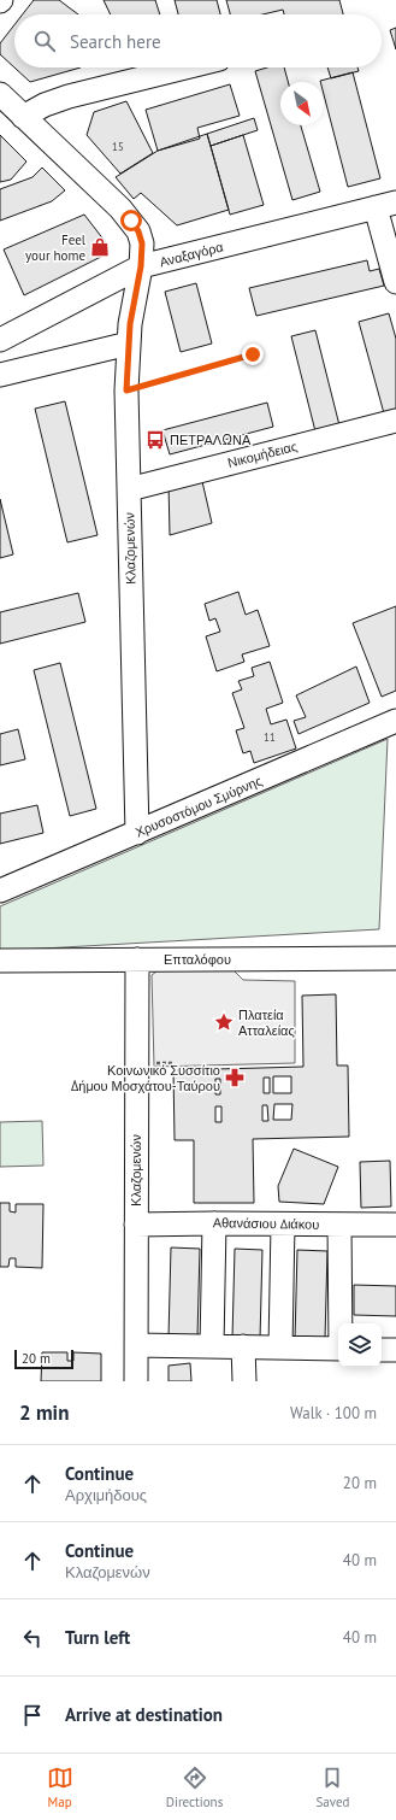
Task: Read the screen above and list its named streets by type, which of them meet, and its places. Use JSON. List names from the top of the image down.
{
  "streets": {
    "street": [
      "Αναξαγόρα",
      "Νικομήδειας",
      "Κλαζομενών",
      "Χρυσοστόμου Σμύρνης",
      "Επταλόφου",
      "Αθανάσιου Διάκου"
    ]
  },
  "crossings": [
    ["Αναξαγόρα", "Κλαζομενών"],
    ["Νικομήδειας", "Κλαζομενών"],
    ["Κλαζομενών", "Χρυσοστόμου Σμύρνης"],
    ["Κλαζομενών", "Επταλόφου"],
    ["Κλαζομενών", "Αθανάσιου Διάκου"]
  ],
  "places": {
    "shop": ["Feel your home"],
    "bus stop": ["ΠΕΤΡΑΛΩΝΑ"],
    "place": ["Πλατεία Ατταλείας"],
    "pharmacy": ["Κοινωνικό Συσσίτιο Δήμου Μοσχάτου-Ταύρου"]
  },
  "house_numbers": ["15", "11"],
  "scale_bar": "20 m",
  "north": "bottom right",
  "page": {
    "search": "Search here",
    "scale": "20 m",
    "heading": ["2 min", "Walk · 100 m"],
    "list": [
      ["Continue", "Αρχιμήδους", "20 m"],
      ["Continue", "Κλαζομενών", "40 m"],
      ["Turn left", "40 m"],
      "Arrive at destination"
    ],
    "nav": ["Map", "Directions", "Saved"]
  }
}
